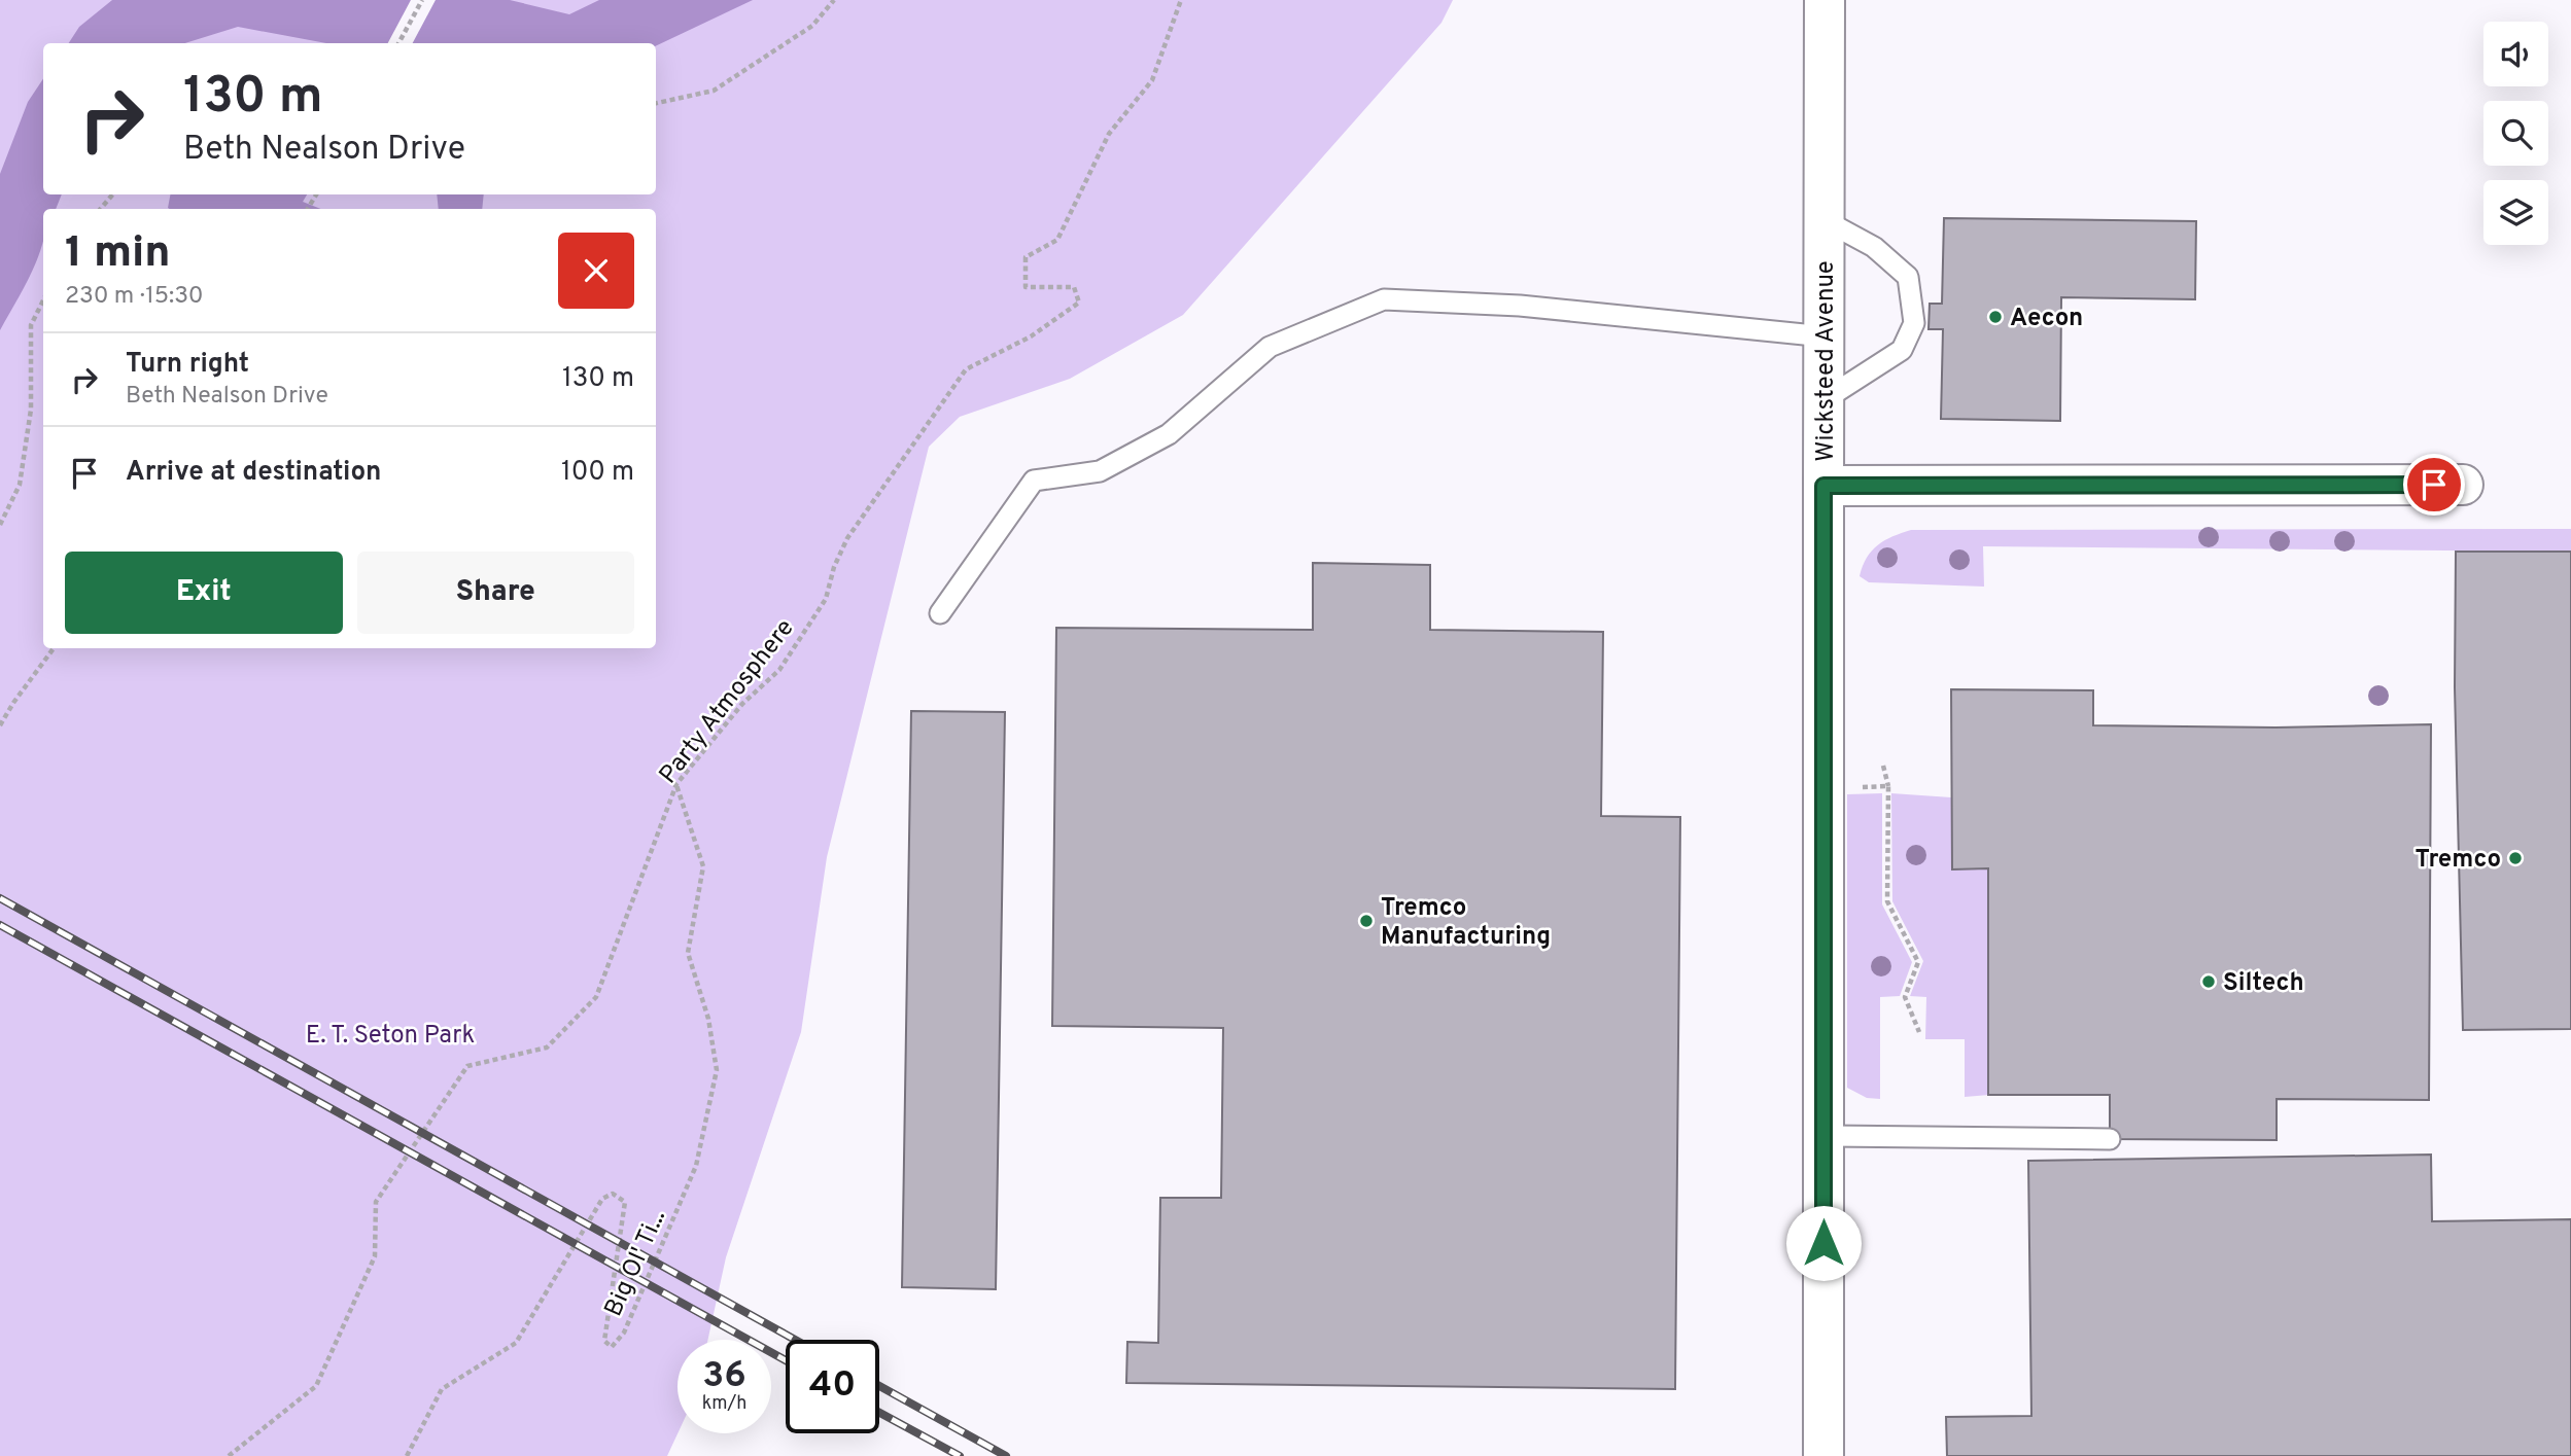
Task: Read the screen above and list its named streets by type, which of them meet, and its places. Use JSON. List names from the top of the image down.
{
  "streets": {
    "street": ["Wicksteed Avenue"],
    "path": ["Party Atmosphere", "Big Ol' Ti..."]
  },
  "crossings": [
    ["Party Atmosphere", "Big Ol' Ti..."]
  ],
  "parks": ["E. T. Seton Park"],
  "places": [
    "Aecon",
    "Tremco",
    "Tremco Manufacturing",
    "Siltech"
  ],
  "page": {
    "turn": ["130 m", "Beth Nealson Drive"],
    "heading": ["1 min", "230 m · 15:30"],
    "list": [
      {
        "name": "Turn right",
        "note": "Beth Nealson Drive",
        "value": "130 m"
      },
      {
        "name": "Arrive at destination",
        "value": "100 m"
      }
    ],
    "buttons": ["Exit", "Share"],
    "speed": "36 km/h",
    "limit": "40"
  }
}
